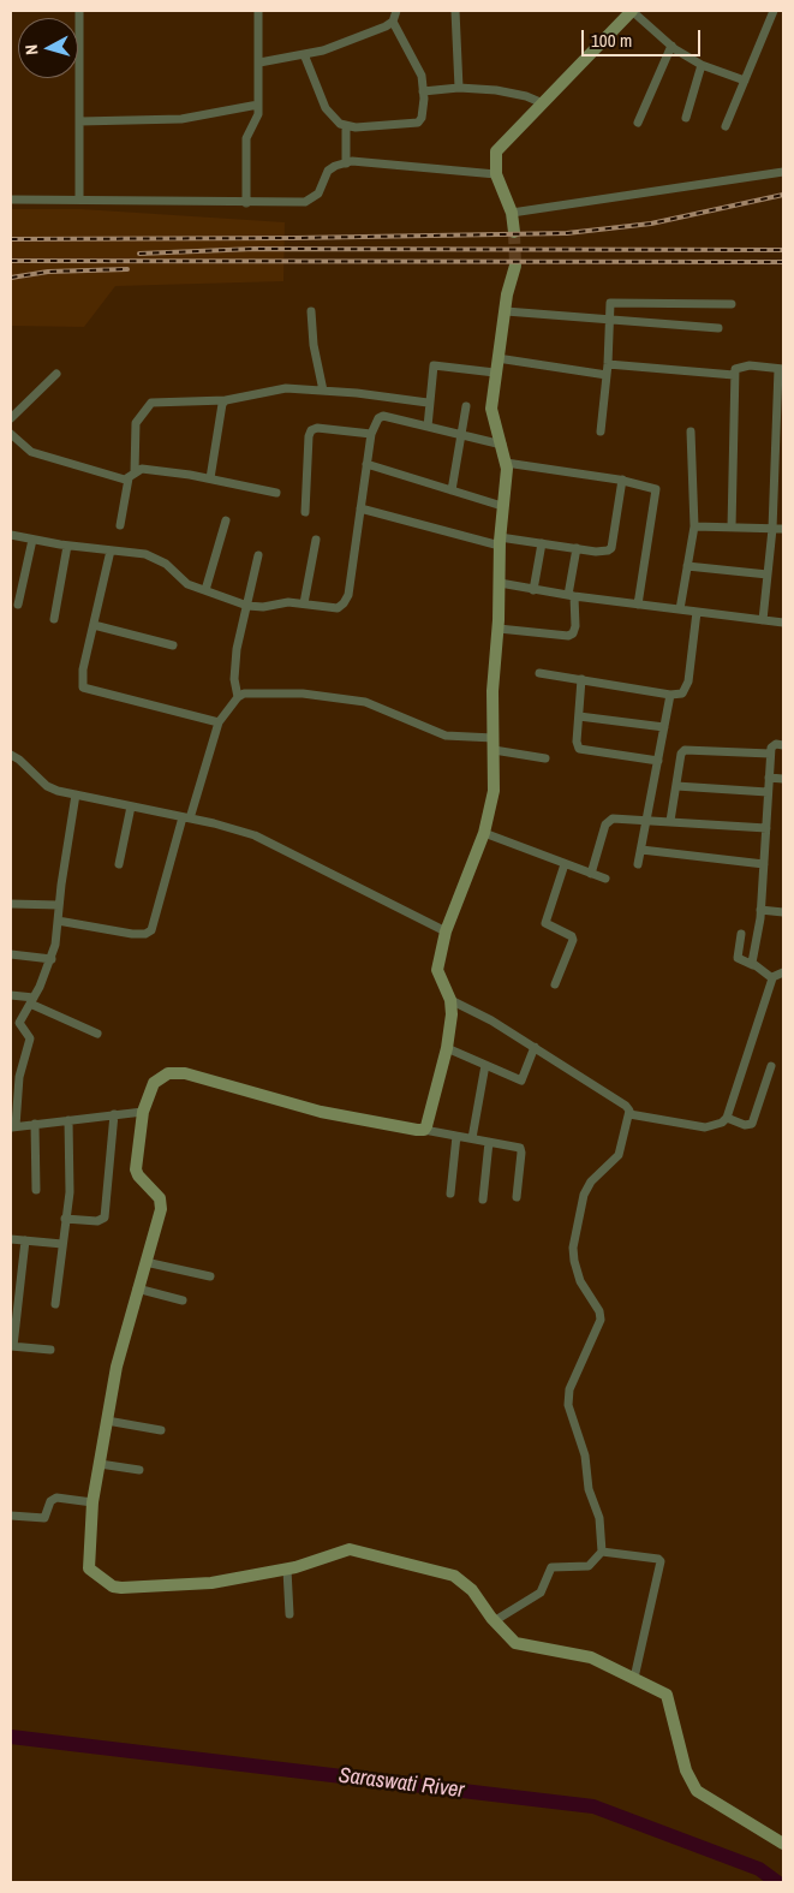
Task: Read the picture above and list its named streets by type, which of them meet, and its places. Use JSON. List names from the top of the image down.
{
  "water": ["Saraswati River"],
  "scale_bar": "100 m",
  "north": "left"
}
